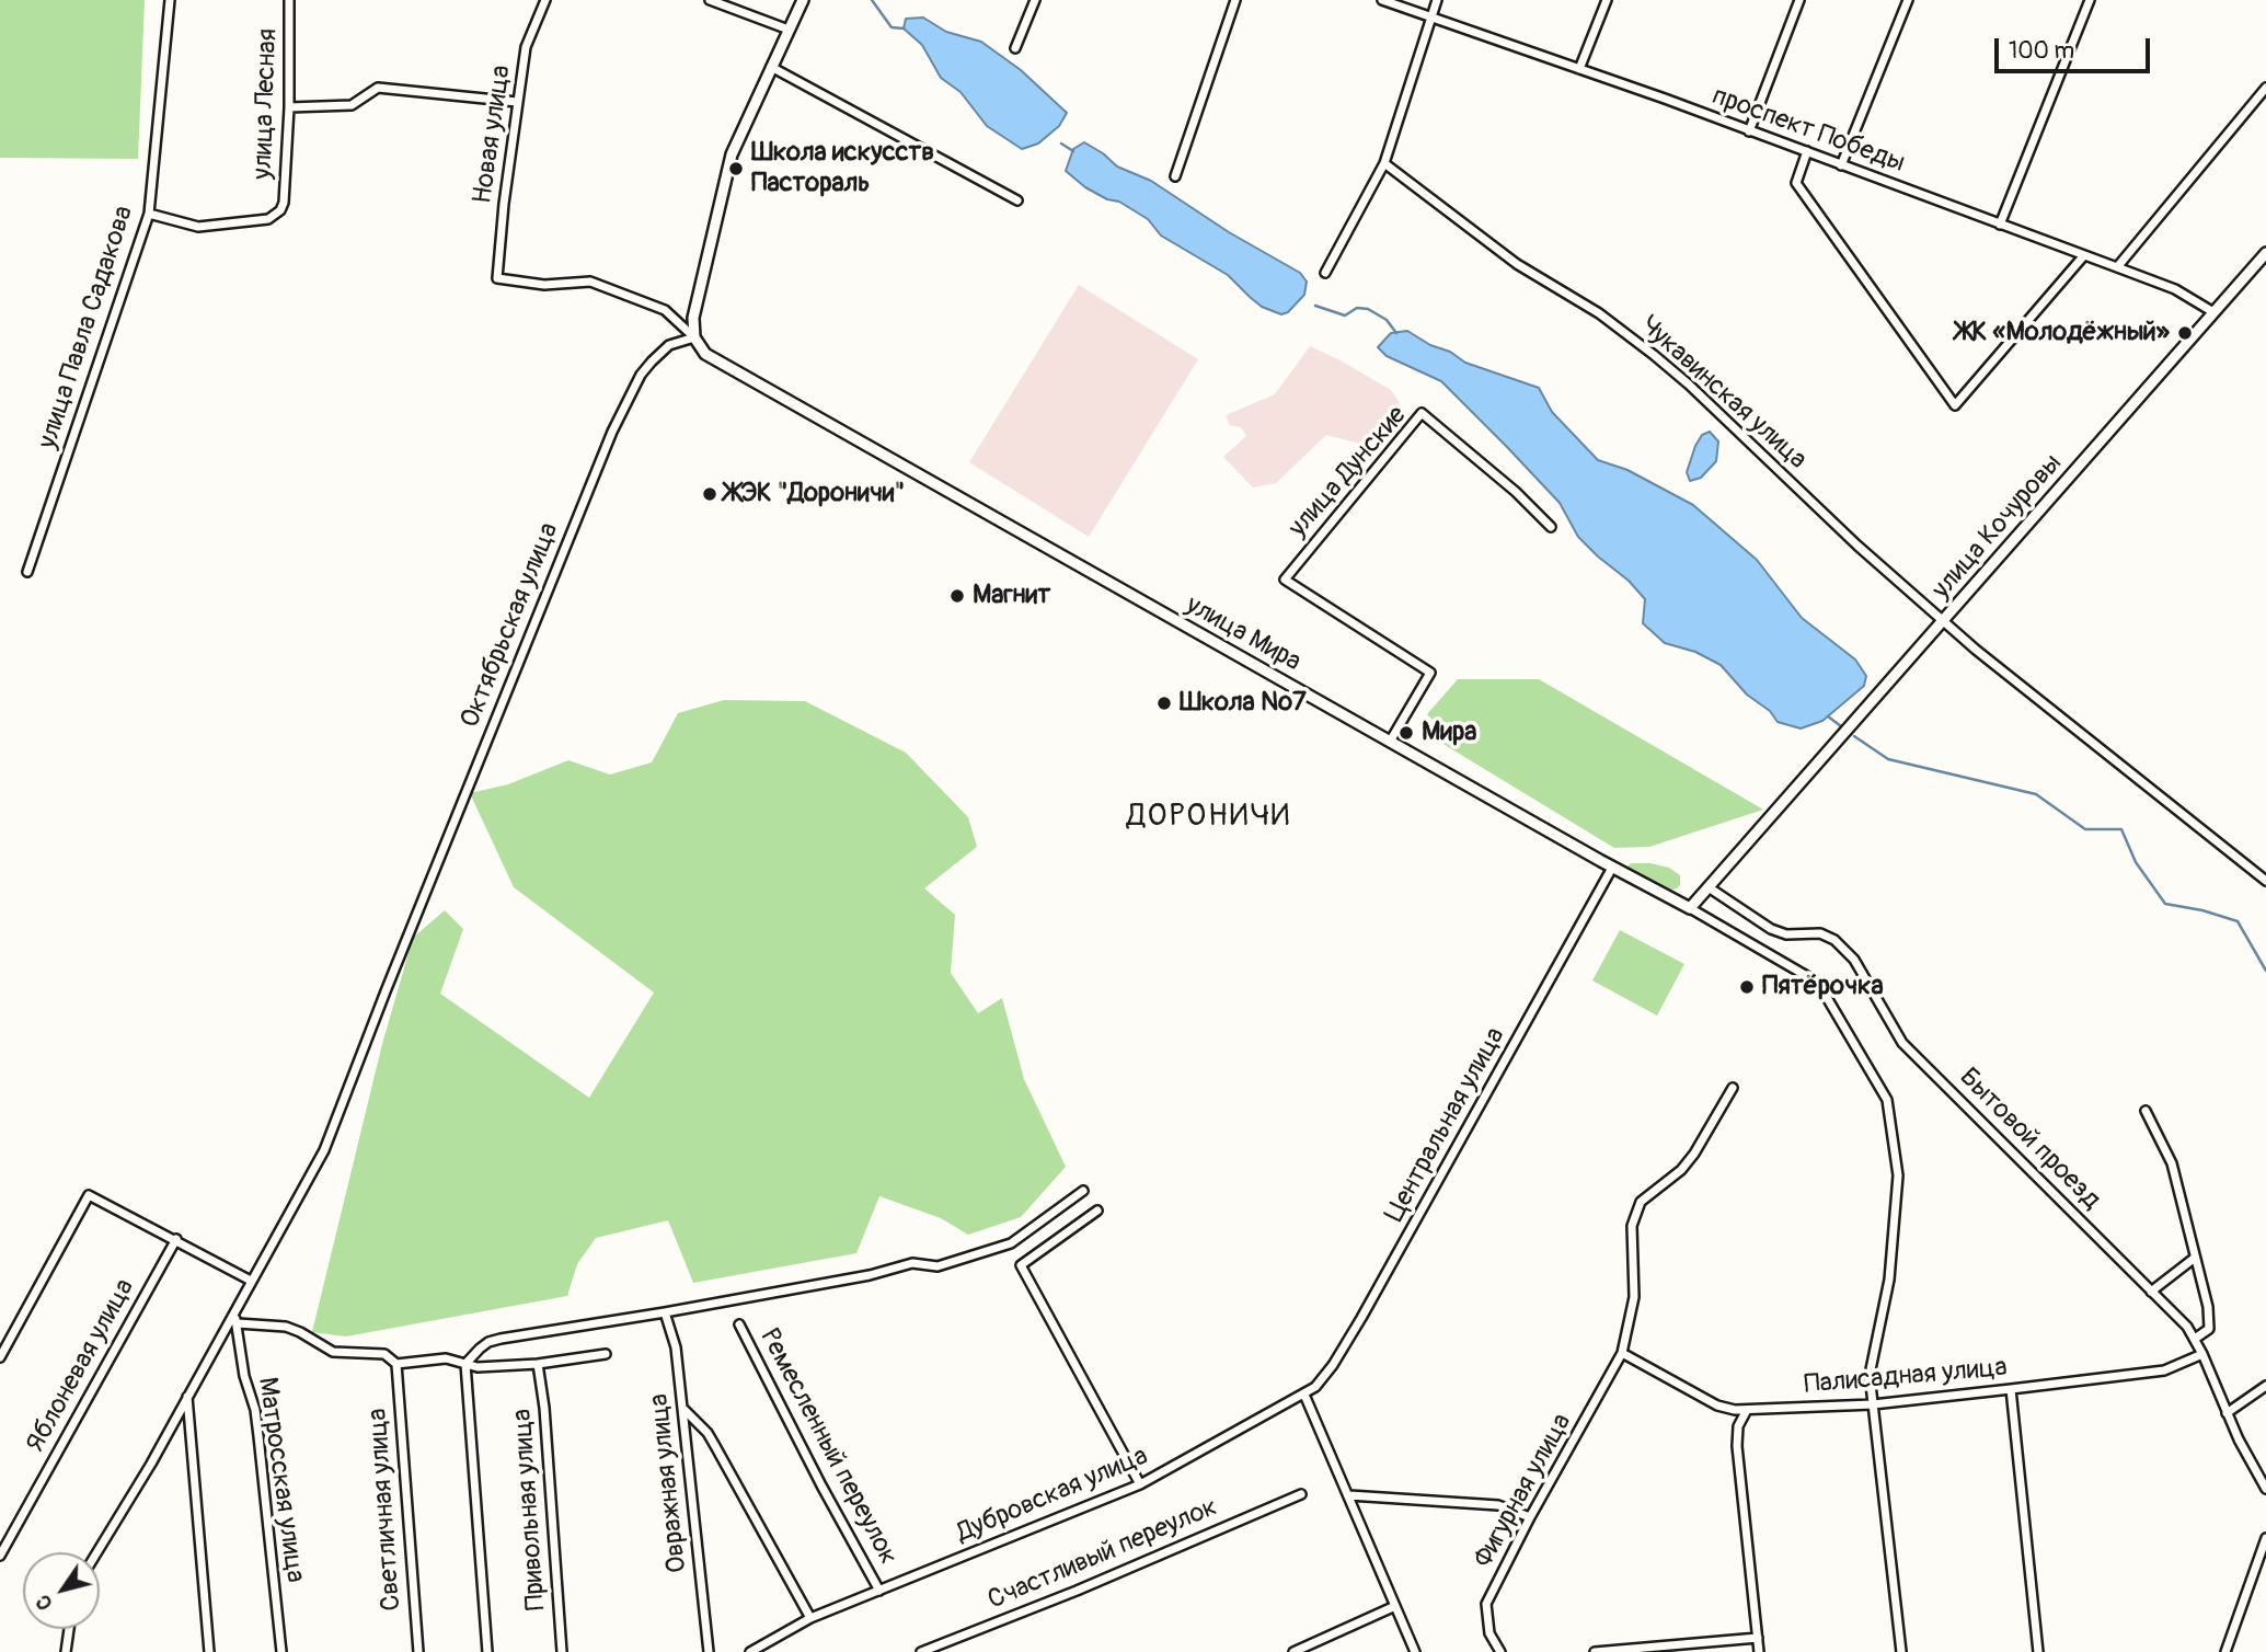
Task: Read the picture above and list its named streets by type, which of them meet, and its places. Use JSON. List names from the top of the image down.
{
  "streets": {
    "street": [
      "улица Лесная",
      "проспект Победы",
      "Новая улица",
      "улица Павла Садакова",
      "Чукавинская улица",
      "улица Дунские",
      "улица Кочуровы",
      "Октябрьская улица",
      "улица Мира",
      "Центральная улица",
      "Бытовой проезд",
      "Яблоневая улица",
      "Палисадная улица",
      "Ремесленный переулок",
      "Матросская улица",
      "Овражная улица",
      "Фигурная улица",
      "Дубровская улица",
      "Светличная улица",
      "Привольная улица",
      "Счастливый переулок"
    ]
  },
  "crossings": [
    ["улица Лесная", "улица Павла Садакова"],
    ["проспект Победы", "улица Кочуровы"],
    ["Новая улица", "Октябрьская улица"],
    ["Новая улица", "улица Мира"],
    ["Чукавинская улица", "улица Кочуровы"],
    ["улица Дунские", "улица Мира"],
    ["Октябрьская улица", "улица Мира"],
    ["улица Мира", "Центральная улица"],
    ["улица Мира", "Палисадная улица"],
    ["Центральная улица", "Дубровская улица"],
    ["Бытовой проезд", "Палисадная улица"],
    ["Палисадная улица", "Фигурная улица"],
    ["Ремесленный переулок", "Дубровская улица"]
  ],
  "districts": ["ДОРОНИЧИ"],
  "places": [
    "Школа искусств Пастораль",
    "ЖК «Молодёжный»",
    "ЖЭК \"Дороничи\"",
    "Магнит",
    "Школа №7",
    "Мира",
    "Пятёрочка"
  ],
  "scale_bar": "100 m",
  "north": "bottom left"
}
